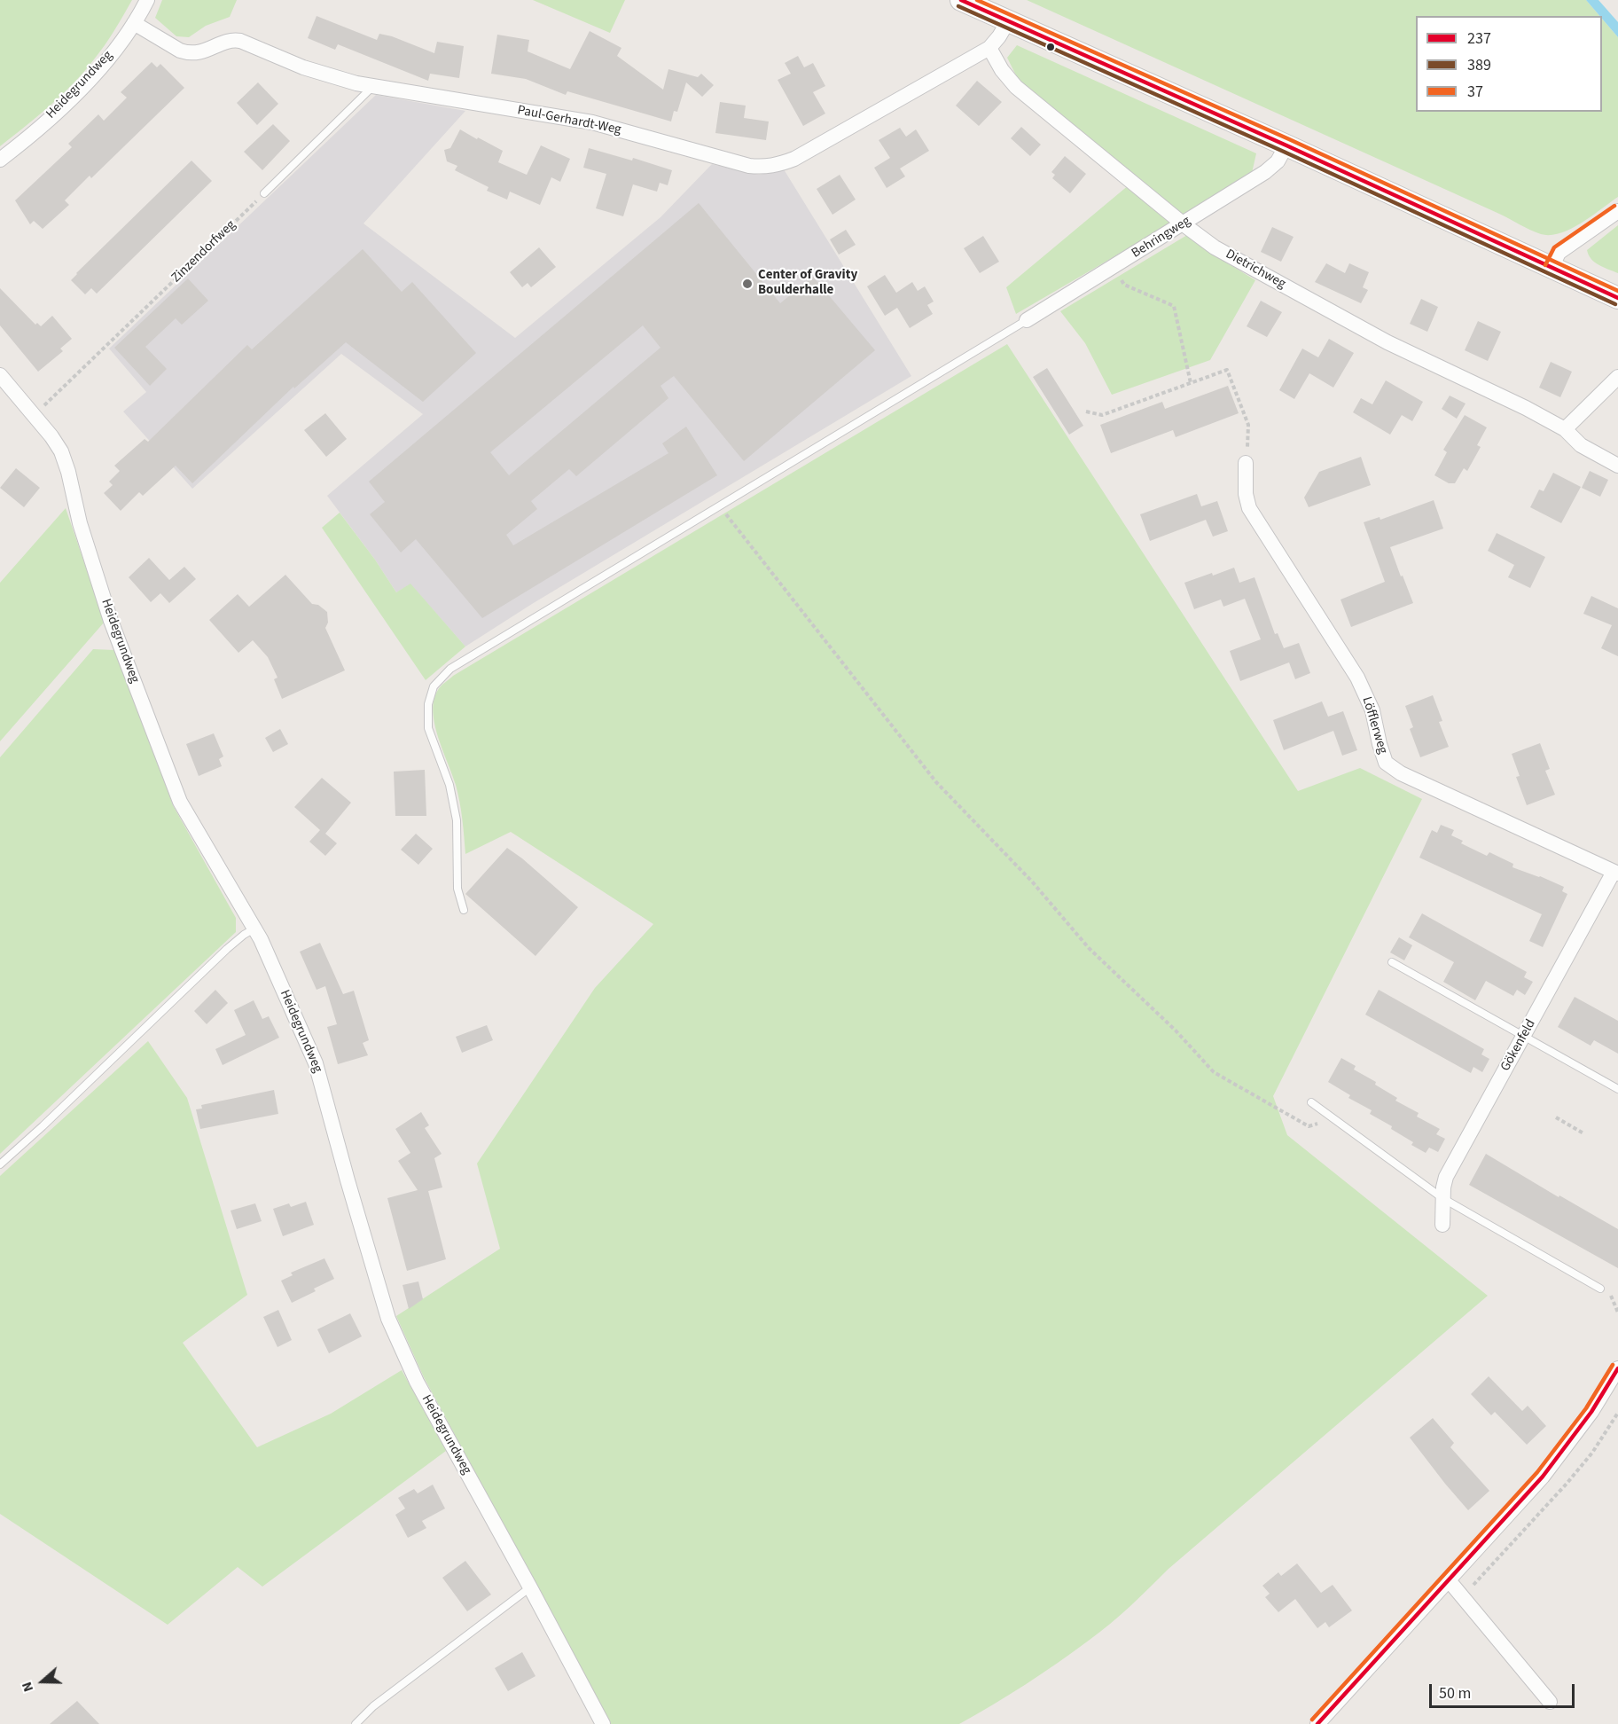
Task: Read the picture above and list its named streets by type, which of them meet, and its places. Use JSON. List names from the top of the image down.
{
  "streets": {
    "street": [
      "Heidegrundweg",
      "Paul-Gerhardt-Weg",
      "Behringweg",
      "Dietrichweg",
      "Löfflerweg",
      "Gökenfeld"
    ],
    "path": ["Zinzendorfweg"]
  },
  "crossings": [
    ["Heidegrundweg", "Paul-Gerhardt-Weg"],
    ["Heidegrundweg", "Zinzendorfweg"],
    ["Paul-Gerhardt-Weg", "Dietrichweg"],
    ["Behringweg", "Dietrichweg"],
    ["Löfflerweg", "Gökenfeld"]
  ],
  "places": ["Center of Gravity Boulderhalle"],
  "lines": ["transit line 237", "transit line 37", "transit line 389"],
  "legend": ["237", "389", "37"],
  "scale_bar": "50 m",
  "north": "left"
}
